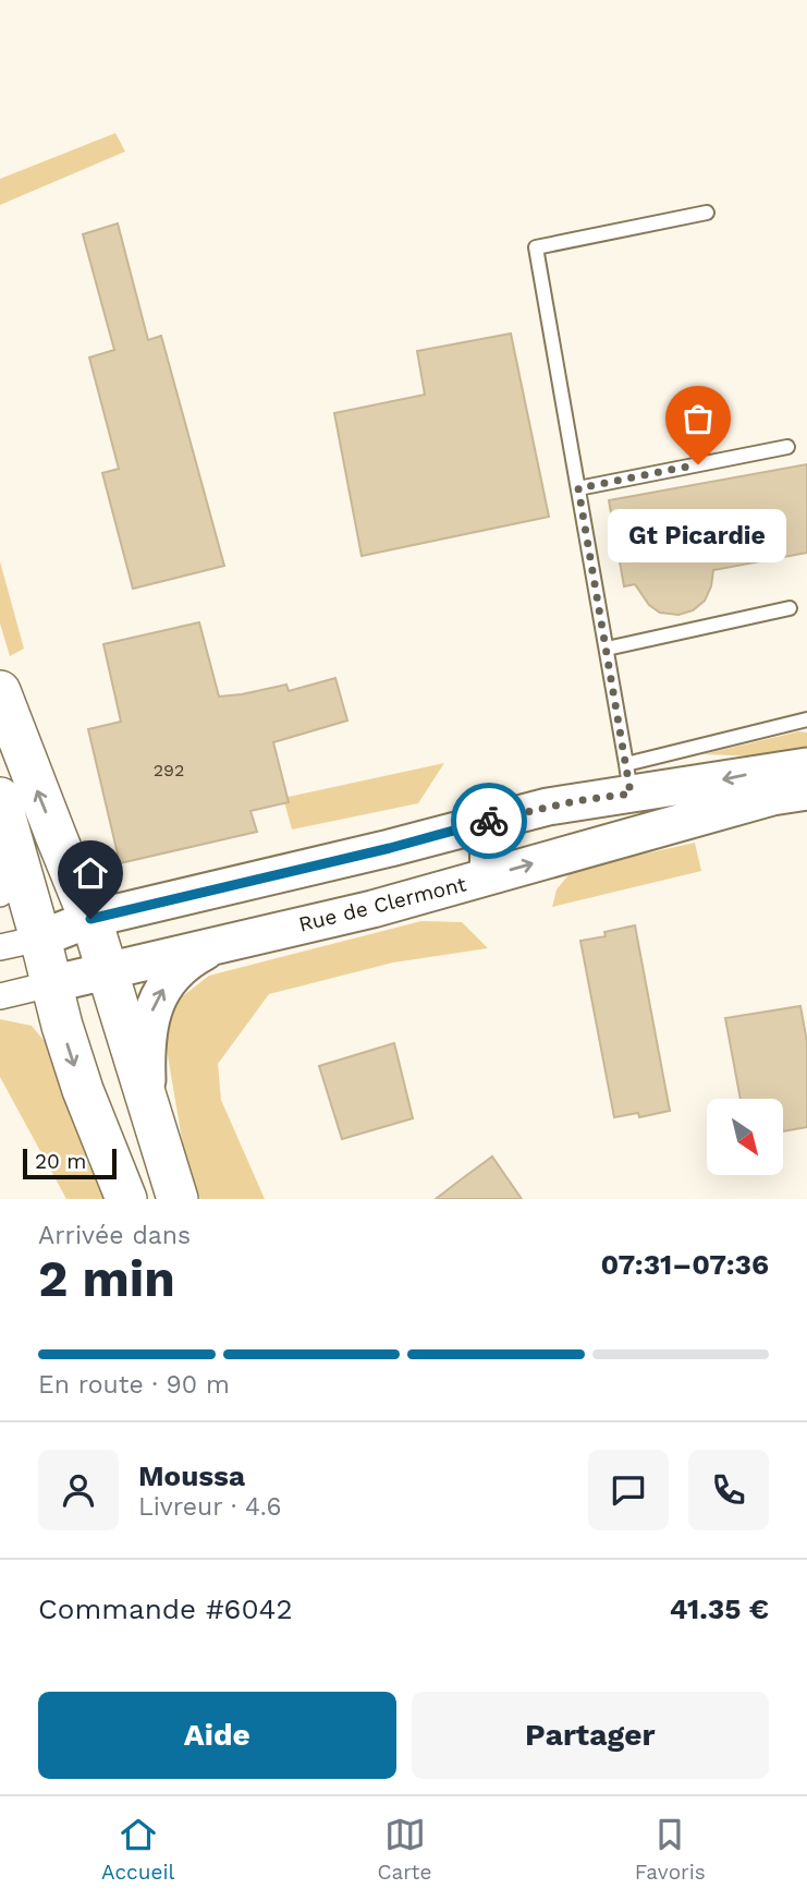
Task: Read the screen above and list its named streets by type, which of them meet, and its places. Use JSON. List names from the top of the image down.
{
  "streets": {
    "main road": ["Rue de Clermont"]
  },
  "places": ["Gt Picardie"],
  "house_numbers": ["292"],
  "scale_bar": "20 m",
  "north": "bottom right",
  "page": {
    "bubble": "Gt Picardie",
    "scale": "20 m",
    "heading": ["2 min", "Arrivée dans", "07:31–07:36"],
    "panel": [
      "Moussa",
      "Livreur · 4.6",
      "Commande #6042",
      "41.35 €"
    ],
    "bar": "En route · 90 m",
    "buttons": ["Aide", "Partager"],
    "tabs": ["Accueil", "Carte", "Favoris"]
  }
}
